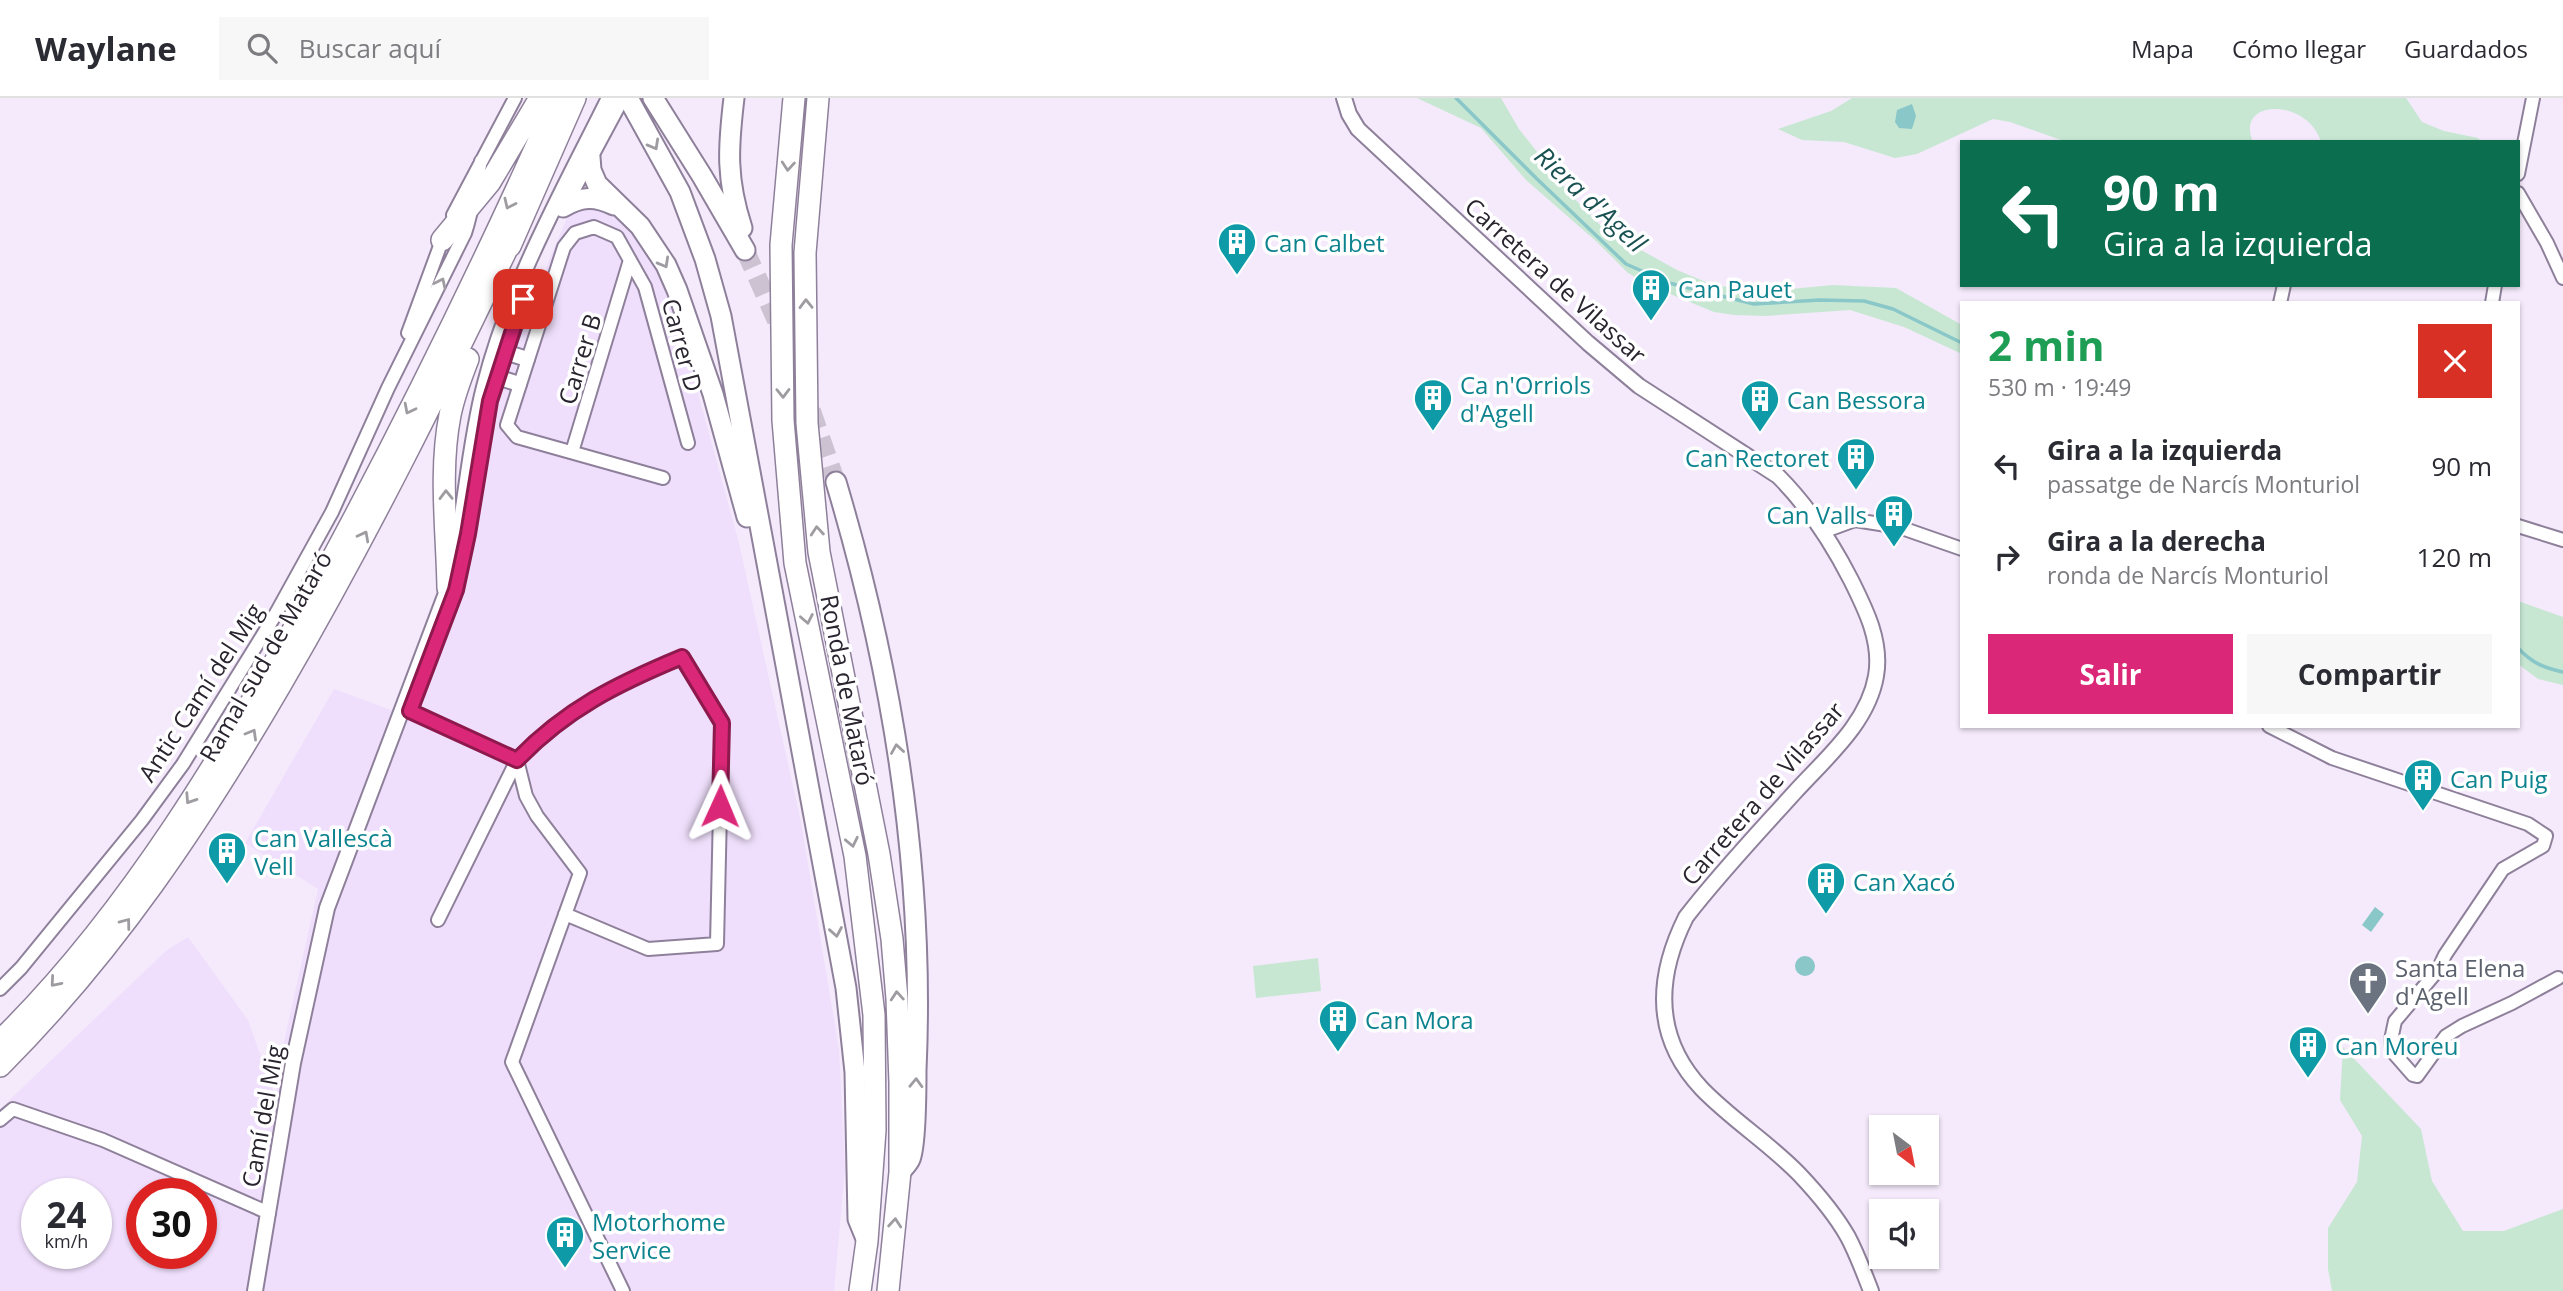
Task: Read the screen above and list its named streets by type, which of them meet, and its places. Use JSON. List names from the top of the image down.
{
  "streets": {
    "highway": ["Ramal sud de Mataró", "Ronda de Mataró"],
    "street": [
      "Carretera de Vilassar",
      "Carrer D",
      "Carrer B",
      "Antic Camí del Mig",
      "Camí del Mig"
    ]
  },
  "crossings": [
    ["Carrer D", "Carrer B"]
  ],
  "water": ["Riera d'Agell"],
  "places": {
    "building": [
      "Can Calbet",
      "Can Pauet",
      "Ca n'Orriols d'Agell",
      "Can Bessora",
      "Can Rectoret",
      "Can Valls",
      "Can Puig",
      "Can Vallescà Vell",
      "Can Xacó",
      "Can Mora",
      "Can Moreu",
      "Motorhome Service"
    ],
    "church": ["Santa Elena d'Agell"]
  },
  "north": "bottom right",
  "page": {
    "header": "Waylane",
    "search": "Buscar aquí",
    "nav": ["Mapa", "Cómo llegar", "Guardados"],
    "turn": ["90 m", "Gira a la izquierda"],
    "heading": ["2 min", "530 m · 19:49"],
    "list": [
      {
        "name": "Gira a la izquierda",
        "note": "passatge de Narcís Monturiol",
        "value": "90 m"
      },
      {
        "name": "Gira a la derecha",
        "note": "ronda de Narcís Monturiol",
        "value": "120 m"
      }
    ],
    "buttons": ["Salir", "Compartir"],
    "speed": "24 km/h",
    "limit": "30"
  }
}
